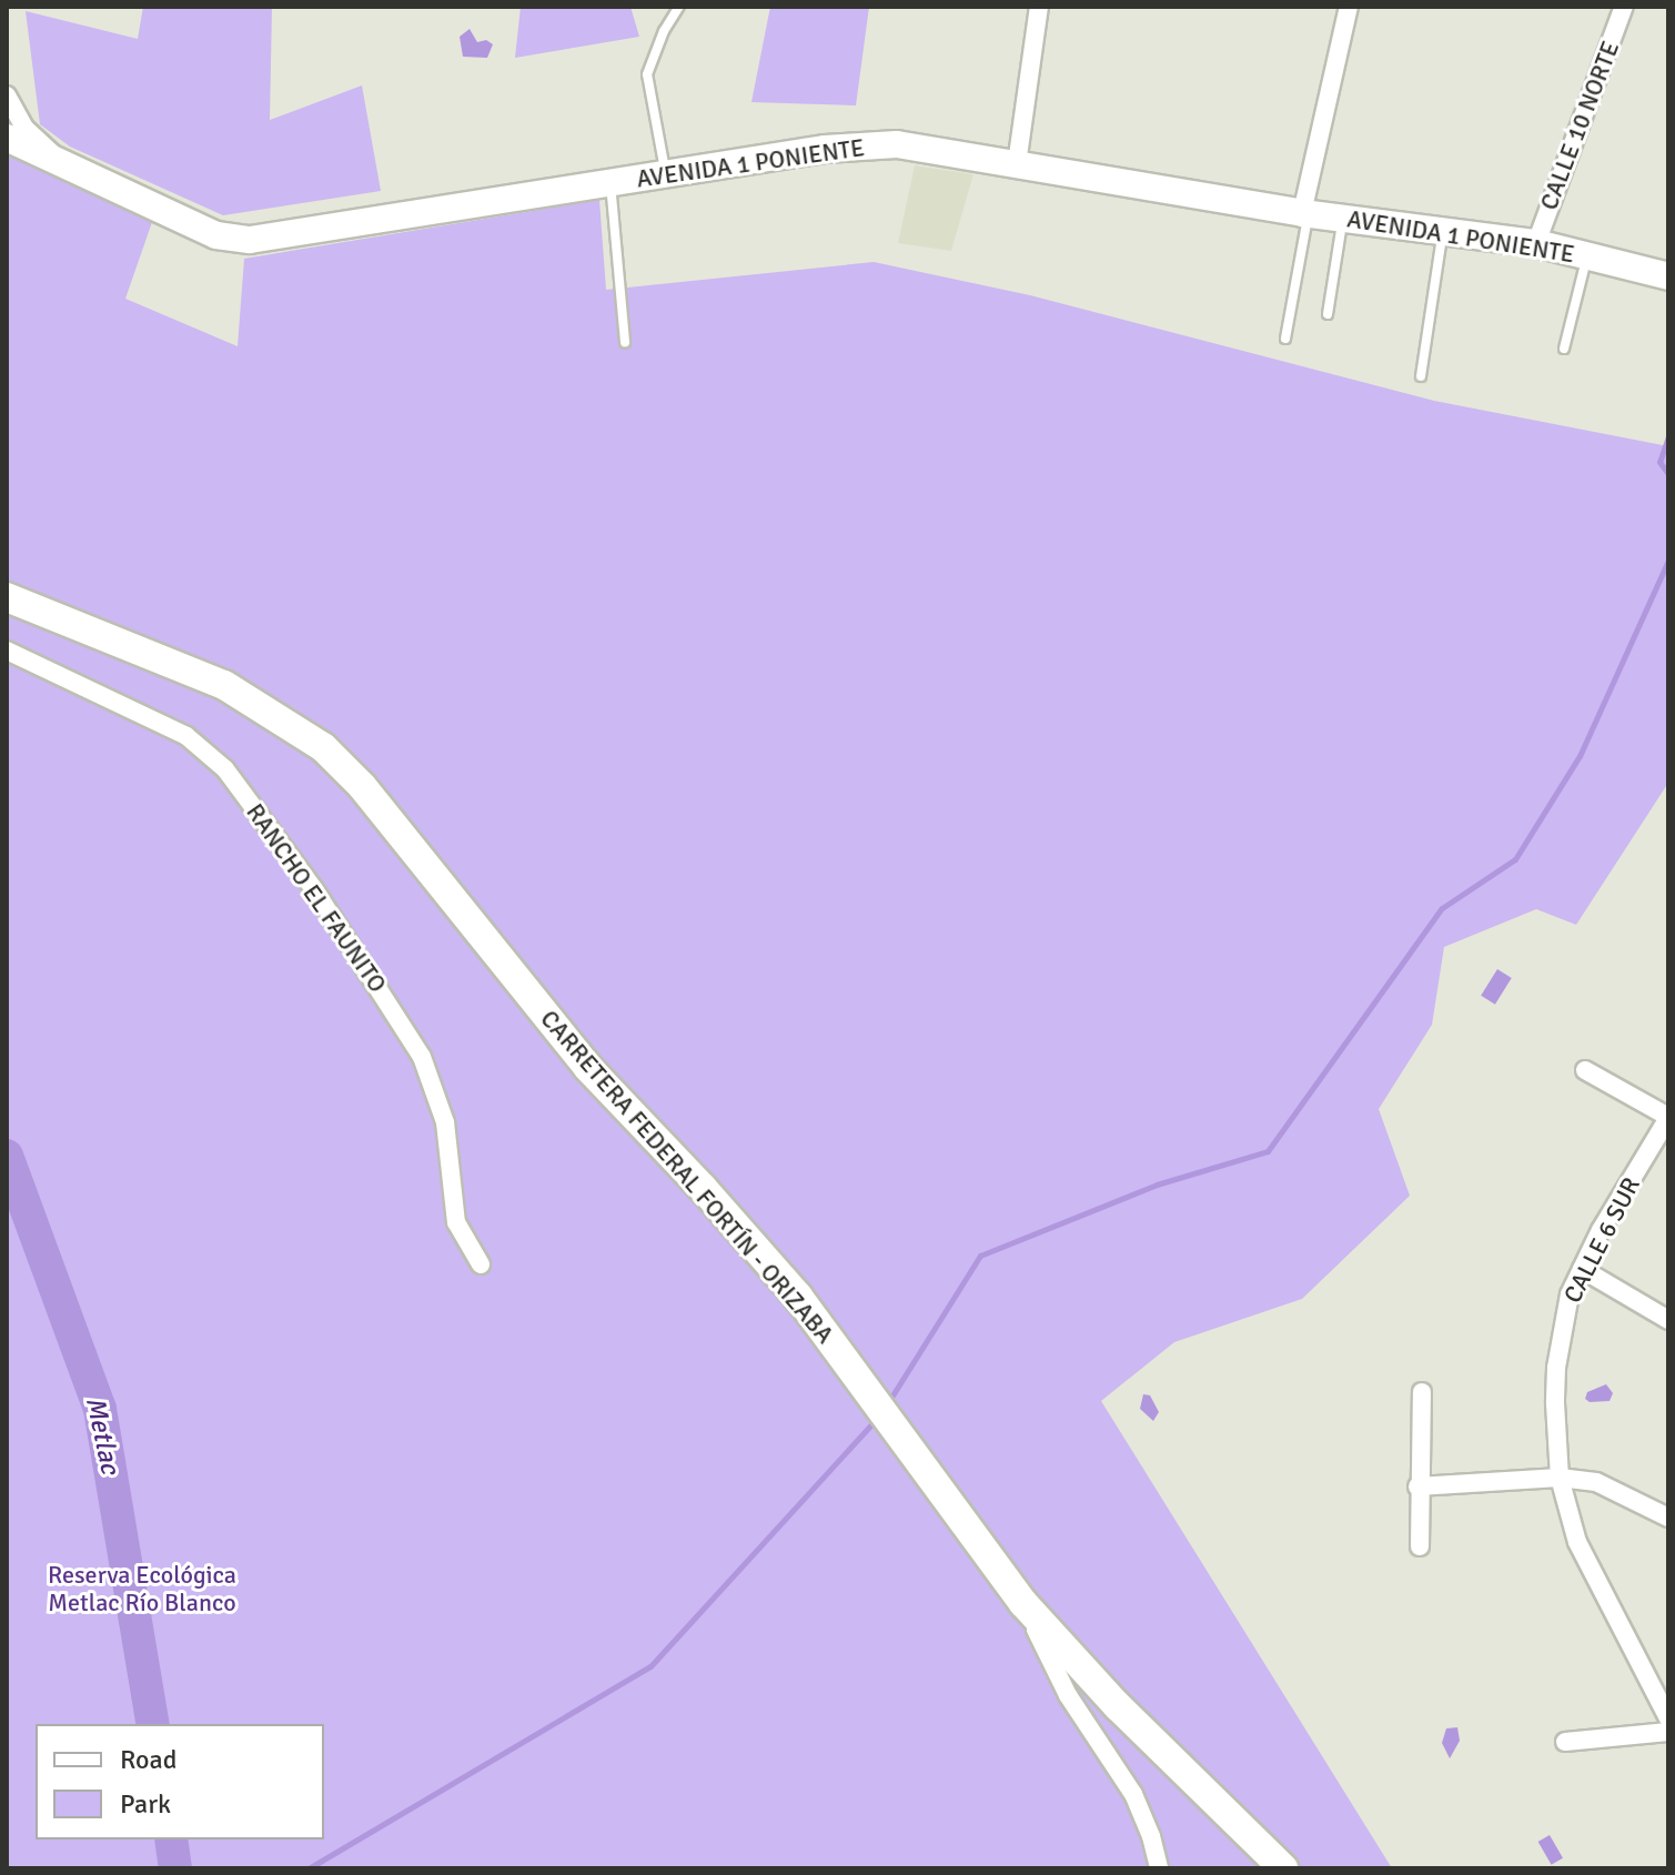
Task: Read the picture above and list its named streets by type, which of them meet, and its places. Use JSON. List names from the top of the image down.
{
  "streets": {
    "main road": ["CARRETERA FEDERAL FORTÍN - ORIZABA"],
    "street": [
      "CALLE 10 NORTE",
      "AVENIDA 1 PONIENTE",
      "RANCHO EL FAUNITO",
      "CALLE 6 SUR"
    ]
  },
  "crossings": [
    ["CALLE 10 NORTE", "AVENIDA 1 PONIENTE"]
  ],
  "water": ["Metlac"],
  "parks": ["Reserva Ecológica Metlac Río Blanco"],
  "legend": ["Road", "Park"]
}
